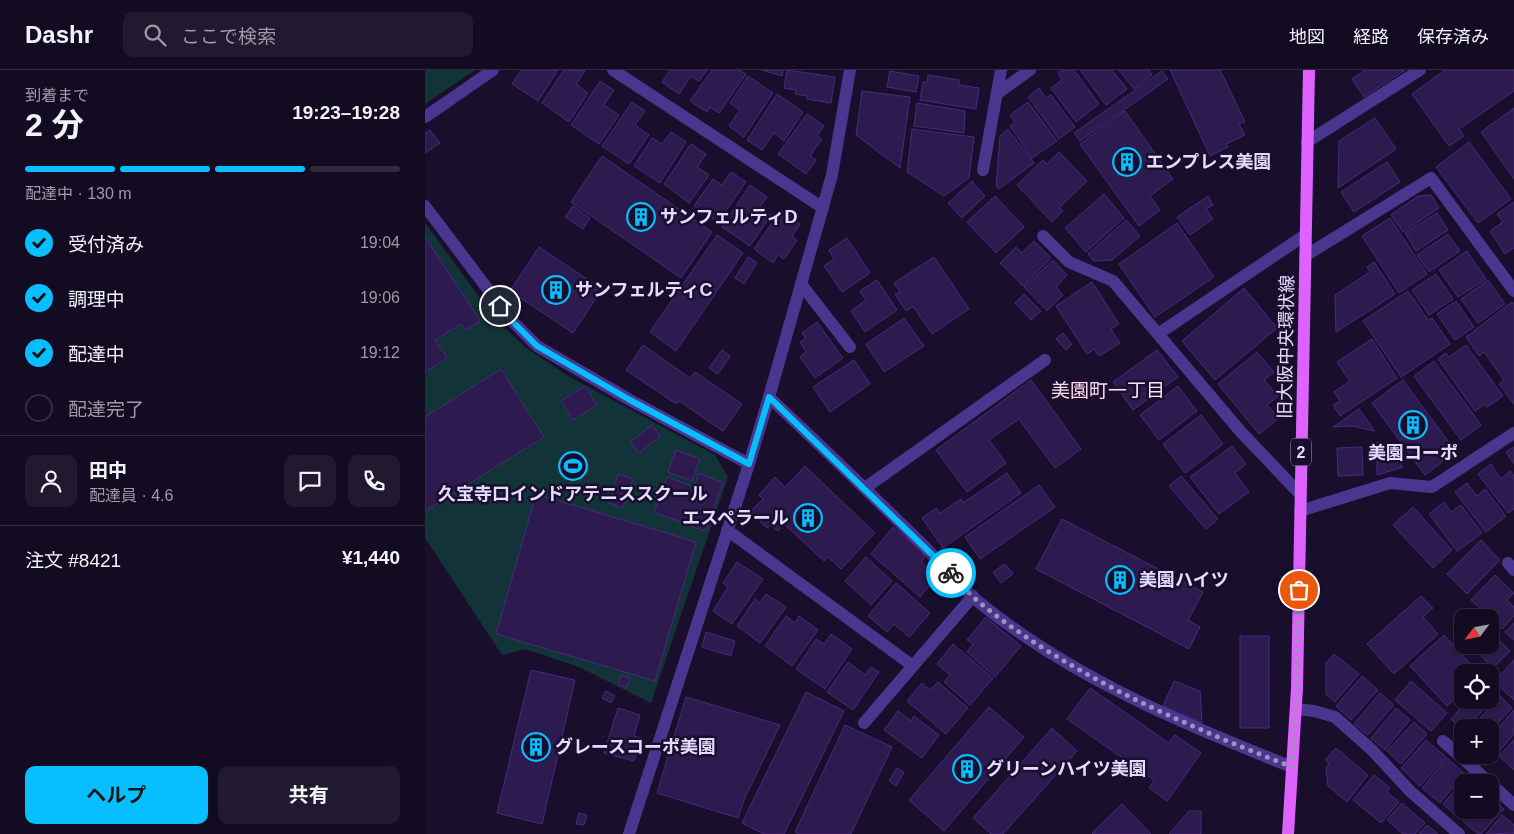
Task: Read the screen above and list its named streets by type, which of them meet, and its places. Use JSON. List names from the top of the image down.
{
  "streets": {
    "main road": ["旧大阪中央環状線", "2"]
  },
  "districts": ["美園町一丁目"],
  "places": {
    "building": [
      "エンプレス美園",
      "サンフェルティD",
      "サンフェルティC",
      "美園コーポ",
      "エスペラール",
      "美園ハイツ",
      "グレースコーポ美園",
      "グリーンハイツ美園"
    ],
    "sports": ["久宝寺口インドアテニススクール"]
  },
  "north": "bottom left",
  "page": {
    "header": "Dashr",
    "search": "ここで検索",
    "nav": ["地図", "経路", "保存済み"],
    "heading": ["2 分", "到着まで", "19:23–19:28"],
    "panel": [
      "田中",
      "配達員 · 4.6",
      "注文 #8421",
      "¥1,440"
    ],
    "bar": "配達中 · 130 m",
    "list": [
      ["受付済み", "19:04"],
      ["調理中", "19:06"],
      ["配達中", "19:12"],
      "配達完了"
    ],
    "map_buttons": ["+", "−"],
    "buttons": ["ヘルプ", "共有"]
  }
}
